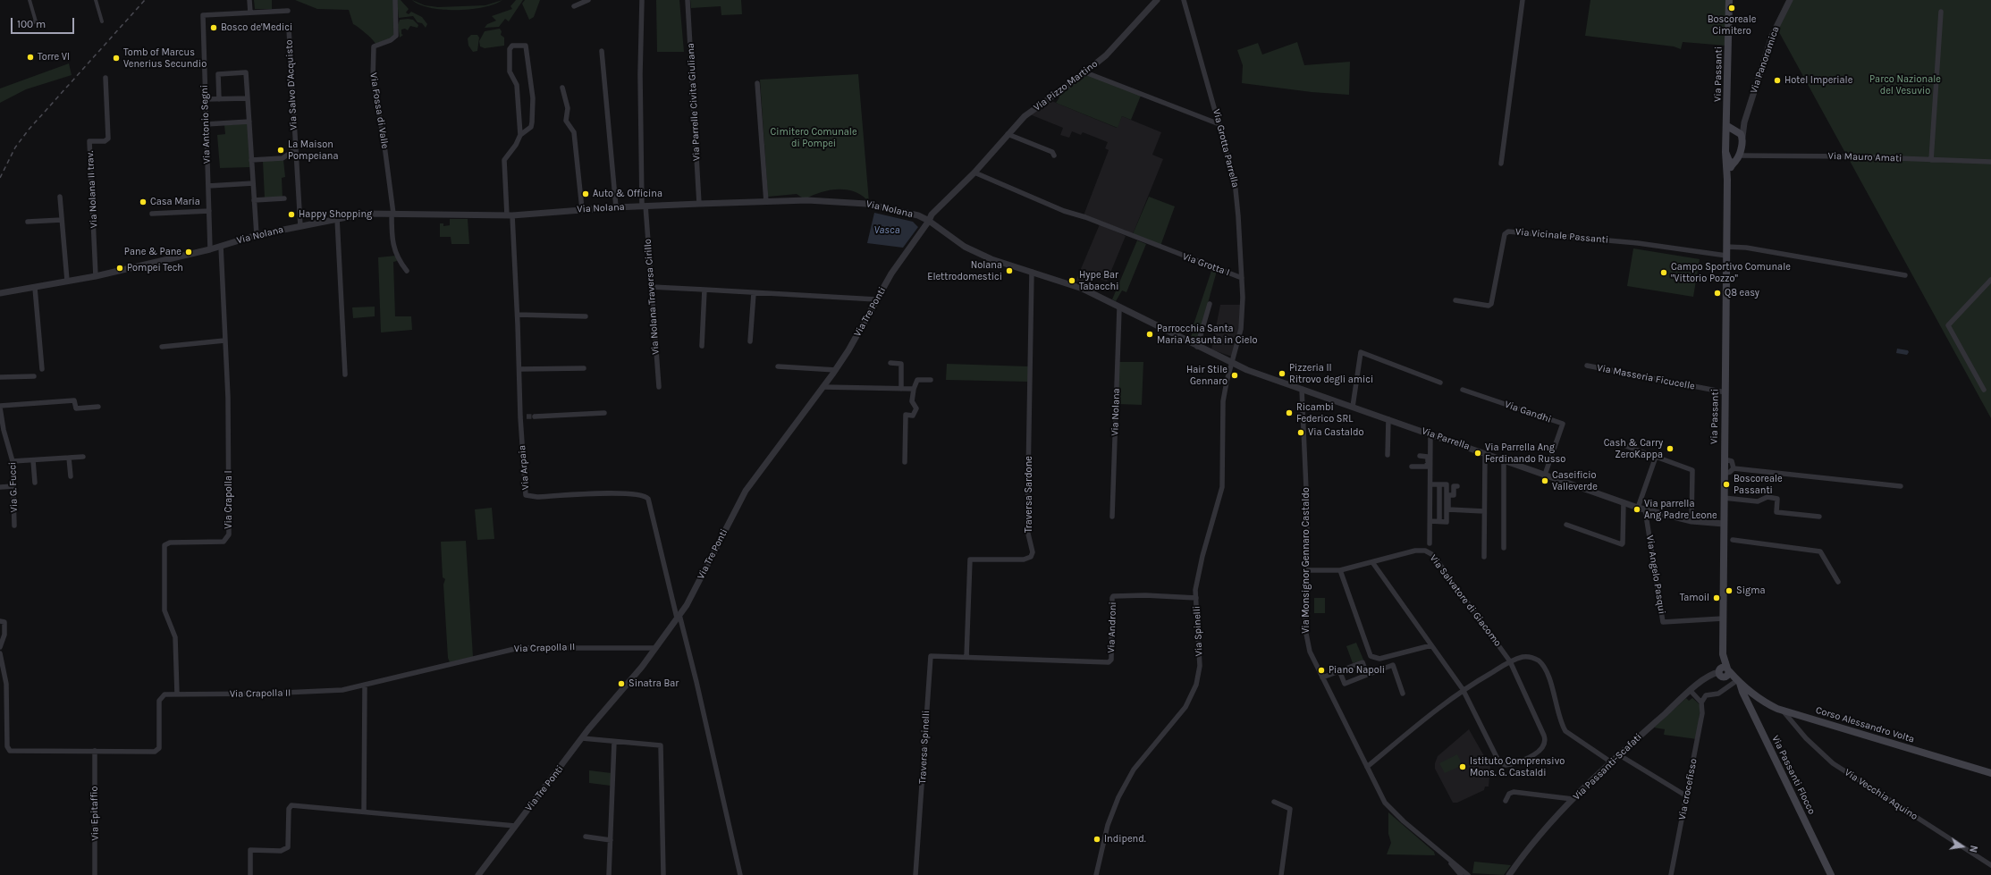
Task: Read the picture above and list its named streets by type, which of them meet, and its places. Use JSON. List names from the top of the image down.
{
  "streets": {
    "main road": ["Via Passanti", "Corso Alessandro Volta", "Via Passanti Flocco"],
    "street": [
      "Via Panoramica",
      "Via Salvo D'Acquisto",
      "Via Pizzo Martino",
      "Via Parrelle Civita Giuliana",
      "Via Fossa di Valle",
      "Via Antonio Segni",
      "Via Grotta Parrella",
      "Via Mauro Amati",
      "Via Nolana II trav.",
      "Via Nolana",
      "Via Vicinale Passanti",
      "Via Grotta I",
      "Via Nolana Traversa Cirillo",
      "Via Tre Ponti",
      "Via Masseria Ficucelle",
      "Via Gandhi",
      "Via Parrella",
      "Via Arpaia",
      "Via G. Fucci",
      "Traversa Sardone",
      "Via Crapolla I",
      "Via Monsignor Gennaro Castaldo",
      "Via Angelo Pasqui",
      "Via Salvatore di Giacomo",
      "Via Androni",
      "Via Spinelli",
      "Via Crapolla II",
      "Traversa Spinelli",
      "Via Passanti-Scafati",
      "Via crocefisso",
      "Via Vecchia Aquino",
      "Via Epitaffio"
    ]
  },
  "crossings": [
    ["Via Panoramica", "Via Passanti"],
    ["Via Passanti", "Via Mauro Amati"],
    ["Via Passanti", "Via Vicinale Passanti"],
    ["Via Passanti", "Via Masseria Ficucelle"],
    ["Via Passanti", "Via Parrella"],
    ["Via Passanti", "Via Angelo Pasqui"],
    ["Via Passanti", "Via Passanti-Scafati"],
    ["Via Salvo D'Acquisto", "Via Nolana"],
    ["Via Pizzo Martino", "Via Nolana"],
    ["Via Pizzo Martino", "Via Grotta I"],
    ["Via Pizzo Martino", "Via Tre Ponti"],
    ["Via Parrelle Civita Giuliana", "Via Nolana"],
    ["Via Fossa di Valle", "Via Nolana"],
    ["Via Antonio Segni", "Via Nolana"],
    ["Via Grotta Parrella", "Via Nolana"],
    ["Via Grotta Parrella", "Via Grotta I"],
    ["Via Grotta Parrella", "Via Parrella"],
    ["Via Grotta Parrella", "Via Spinelli"],
    ["Via Nolana II trav.", "Via Nolana"],
    ["Via Nolana", "Via Nolana Traversa Cirillo"],
    ["Via Nolana", "Via Tre Ponti"],
    ["Via Nolana", "Via Parrella"],
    ["Via Nolana", "Via Arpaia"],
    ["Via Nolana", "Traversa Sardone"],
    ["Via Nolana", "Via Crapolla I"],
    ["Via Nolana", "Via Spinelli"],
    ["Via Tre Ponti", "Via Arpaia"],
    ["Via Tre Ponti", "Via Crapolla II"],
    ["Via Gandhi", "Via Parrella"],
    ["Via Parrella", "Via Monsignor Gennaro Castaldo"],
    ["Via Parrella", "Via Angelo Pasqui"],
    ["Via Parrella", "Via Spinelli"],
    ["Traversa Sardone", "Via Androni"],
    ["Traversa Sardone", "Traversa Spinelli"],
    ["Via Crapolla I", "Via Crapolla II"],
    ["Via Monsignor Gennaro Castaldo", "Via Salvatore di Giacomo"],
    ["Via Androni", "Via Spinelli"],
    ["Via Androni", "Traversa Spinelli"],
    ["Via Crapolla II", "Via Epitaffio"],
    ["Corso Alessandro Volta", "Via Passanti Flocco"],
    ["Corso Alessandro Volta", "Via Vecchia Aquino"]
  ],
  "water": ["Vasca"],
  "parks": ["Parco Nazionale del Vesuvio", "Cimitero Comunale di Pompei"],
  "places": [
    "Boscoreale Cimitero",
    "Bosco de'Medici",
    "Torre VI",
    "Tomb of Marcus Venerius Secundio",
    "Hotel Imperiale",
    "La Maison Pompeiana",
    "Auto & Officina",
    "Casa Maria",
    "Happy Shopping",
    "Pane & Pane",
    "Pompei Tech",
    "Nolana Elettrodomestici",
    "Campo Sportivo Comunale \"Vittorio Pozzo\"",
    "Hype Bar Tabacchi",
    "Q8 easy",
    "Parrocchia Santa Maria Assunta in Cielo",
    "Pizzeria Il Ritrovo degli amici",
    "Hair Stile Gennaro",
    "Ricambi Federico SRL",
    "Via Castaldo",
    "Cash & Carry ZeroKappa",
    "Via Parrella Ang Ferdinando Russo",
    "Caseificio Valleverde",
    "Boscoreale Passanti",
    "Via parrella Ang Padre Leone",
    "Sigma",
    "Tamoil",
    "Piano Napoli",
    "Sinatra Bar",
    "Istituto Comprensivo Mons. G. Castaldi",
    "Indipend."
  ],
  "scale_bar": "100 m",
  "north": "right"
}
